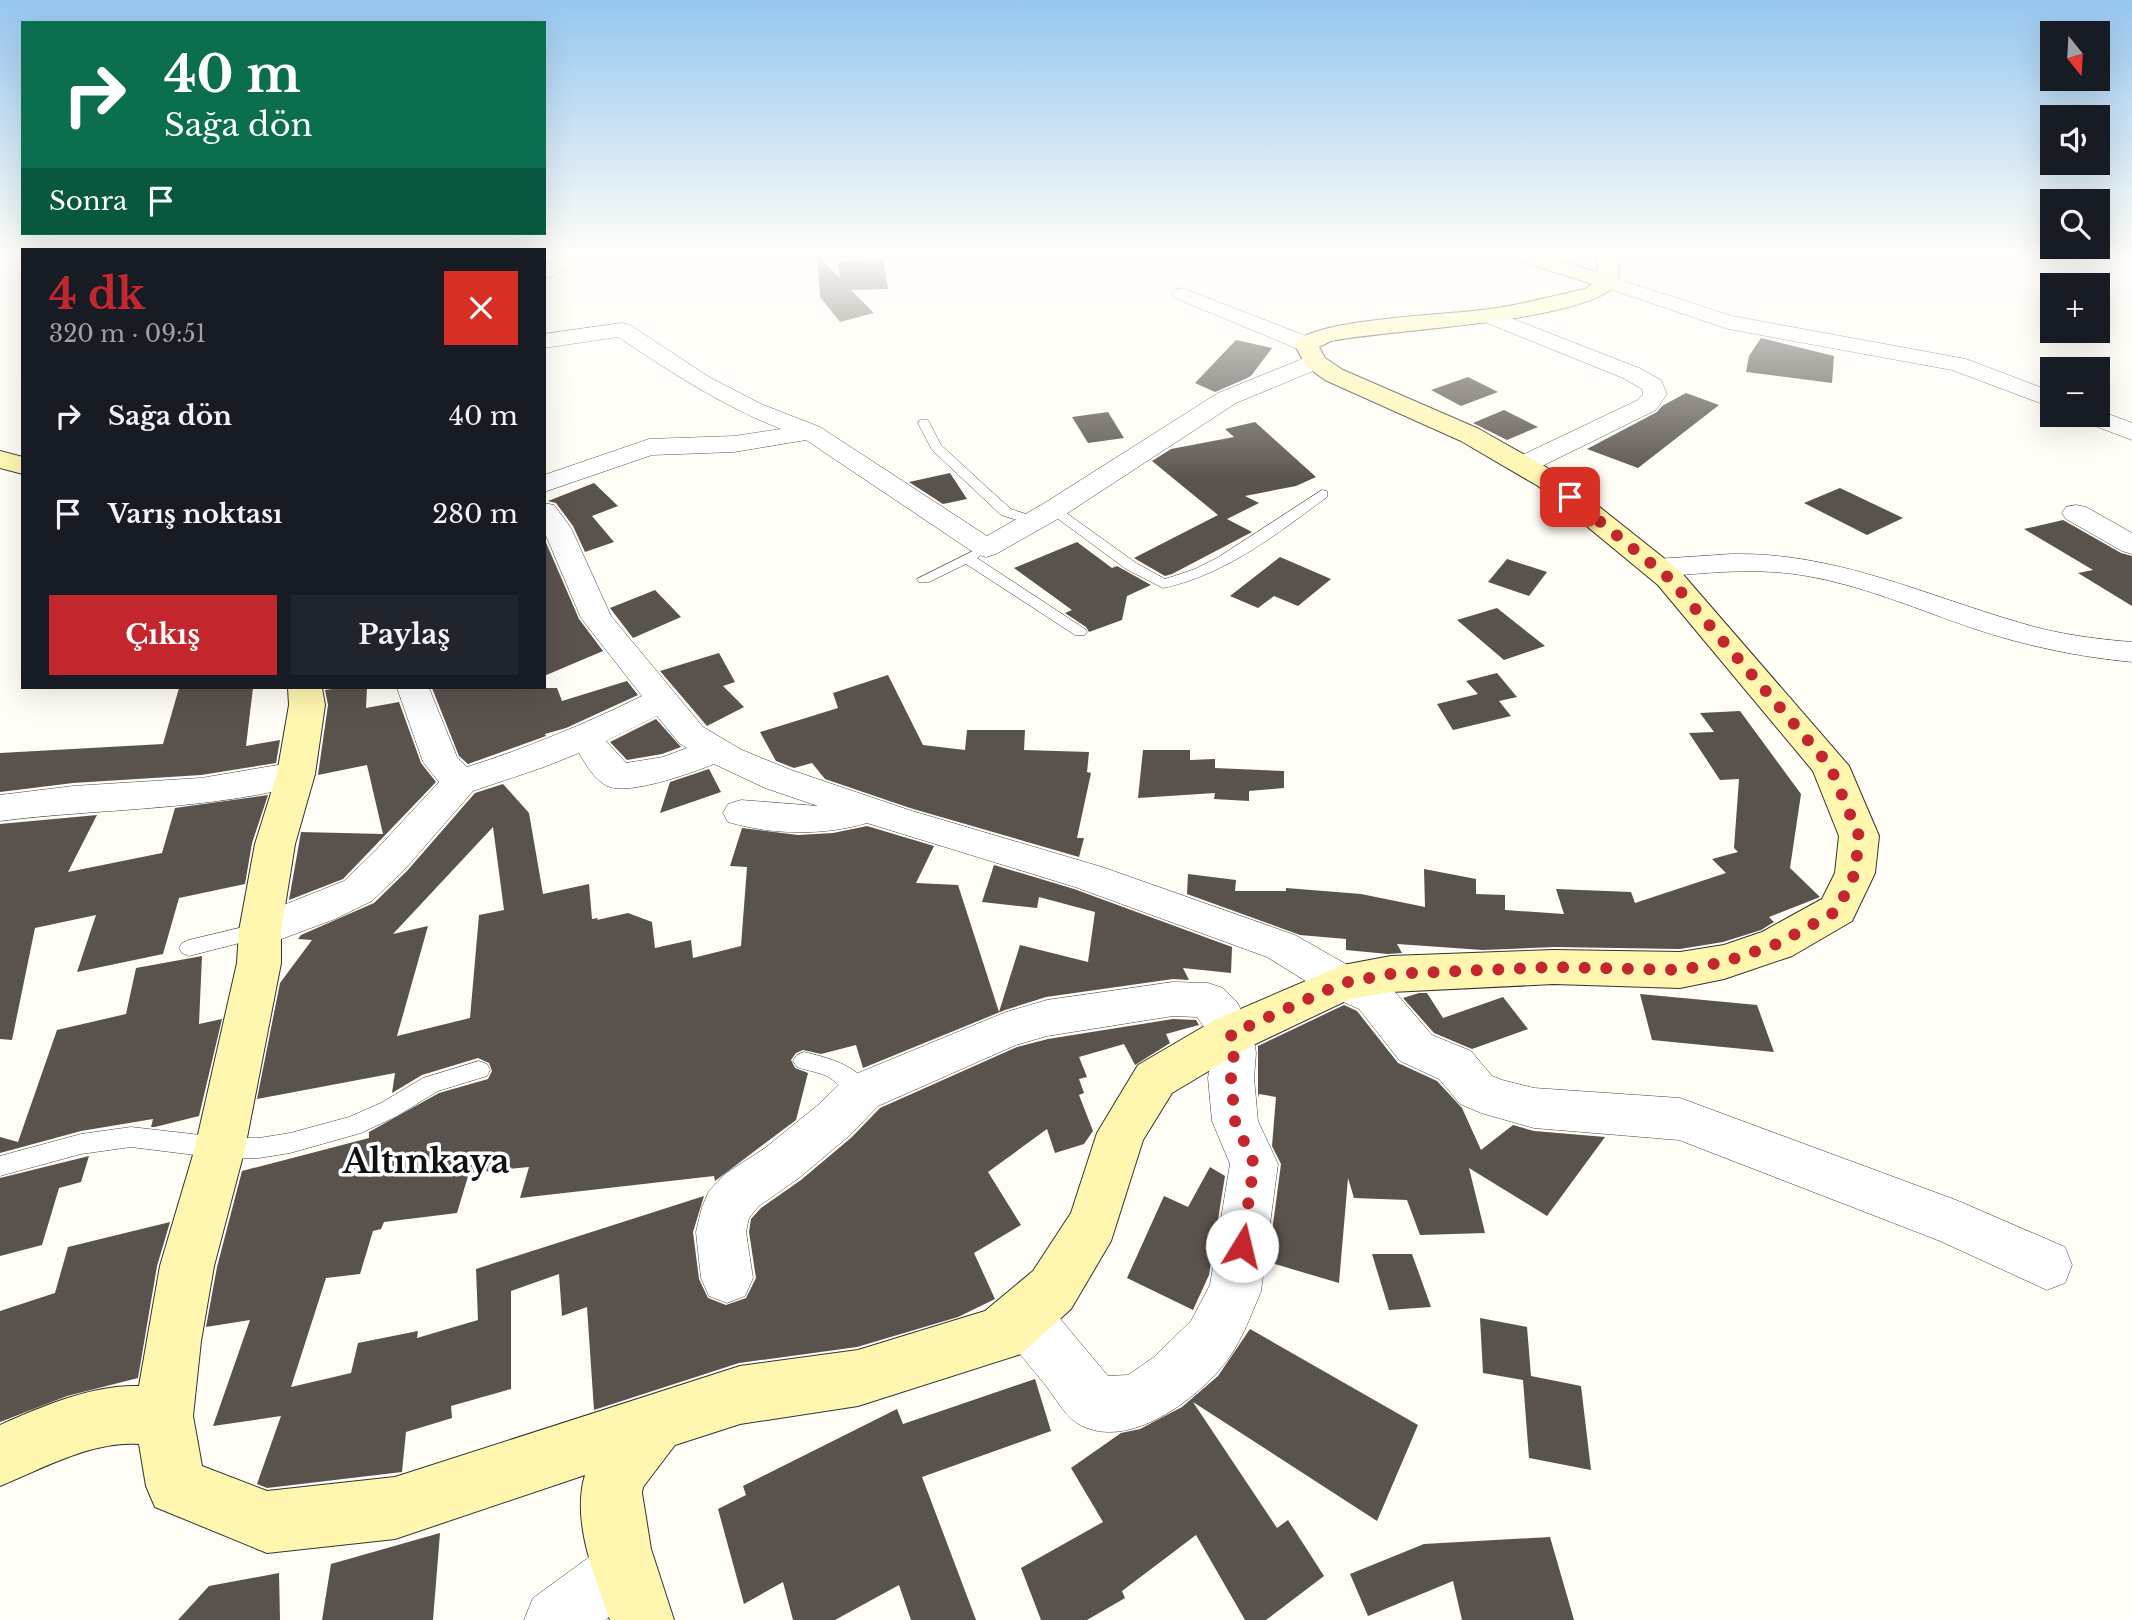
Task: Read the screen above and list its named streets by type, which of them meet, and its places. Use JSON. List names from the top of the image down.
{
  "districts": ["Altınkaya"],
  "north": "bottom",
  "page": {
    "map_buttons": ["+", "−"],
    "turn": ["40 m", "Sağa dön"],
    "then": "Sonra",
    "heading": ["4 dk", "320 m · 09:51"],
    "list": [
      {
        "name": "Sağa dön",
        "value": "40 m"
      },
      {
        "name": "Varış noktası",
        "value": "280 m"
      }
    ],
    "buttons": ["Çıkış", "Paylaş"]
  }
}
